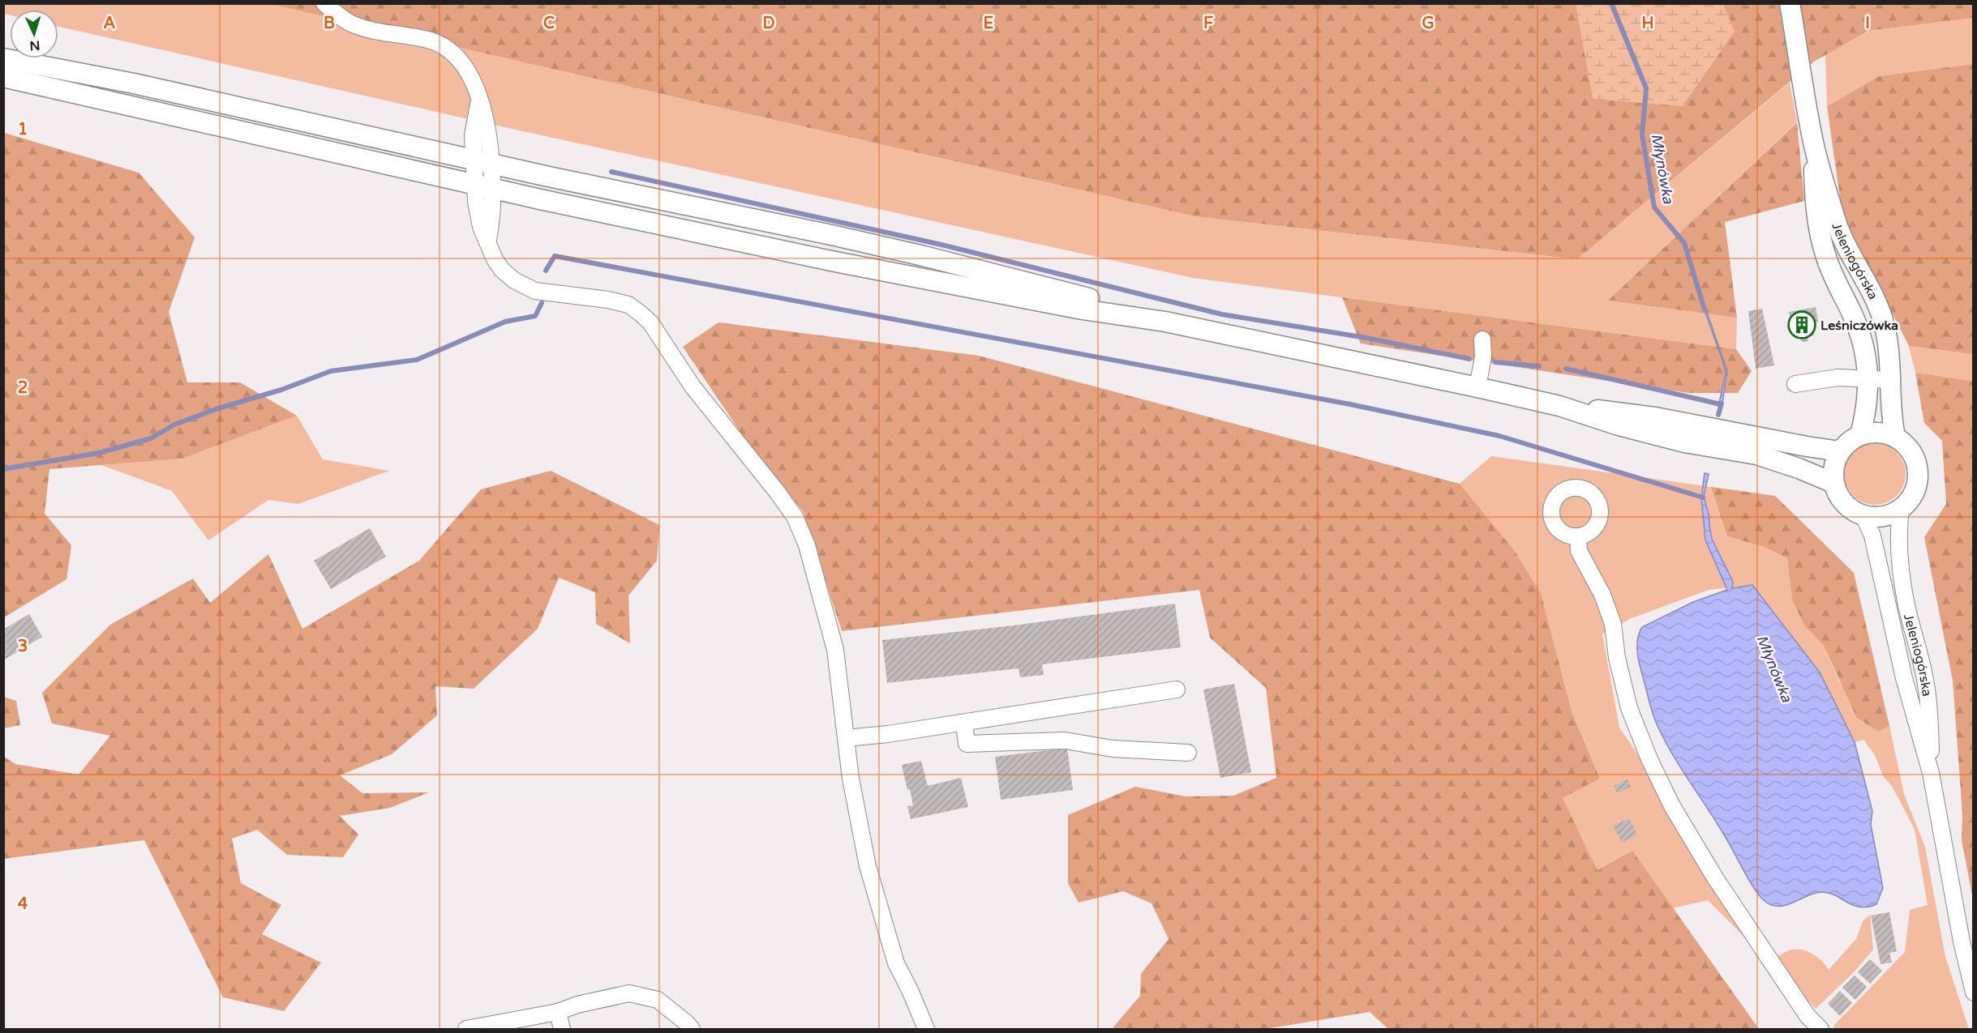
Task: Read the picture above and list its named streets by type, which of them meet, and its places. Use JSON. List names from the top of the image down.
{
  "streets": {
    "main road": ["Jeleniogórska"]
  },
  "water": ["Młynówka"],
  "places": {
    "building": ["Leśniczówka"]
  },
  "north": "bottom",
  "grid": {
    "columns": [
      "A",
      "B",
      "C",
      "D",
      "E",
      "F",
      "G",
      "H",
      "I"
    ],
    "rows": [
      "1",
      "2",
      "3",
      "4"
    ]
  }
}
